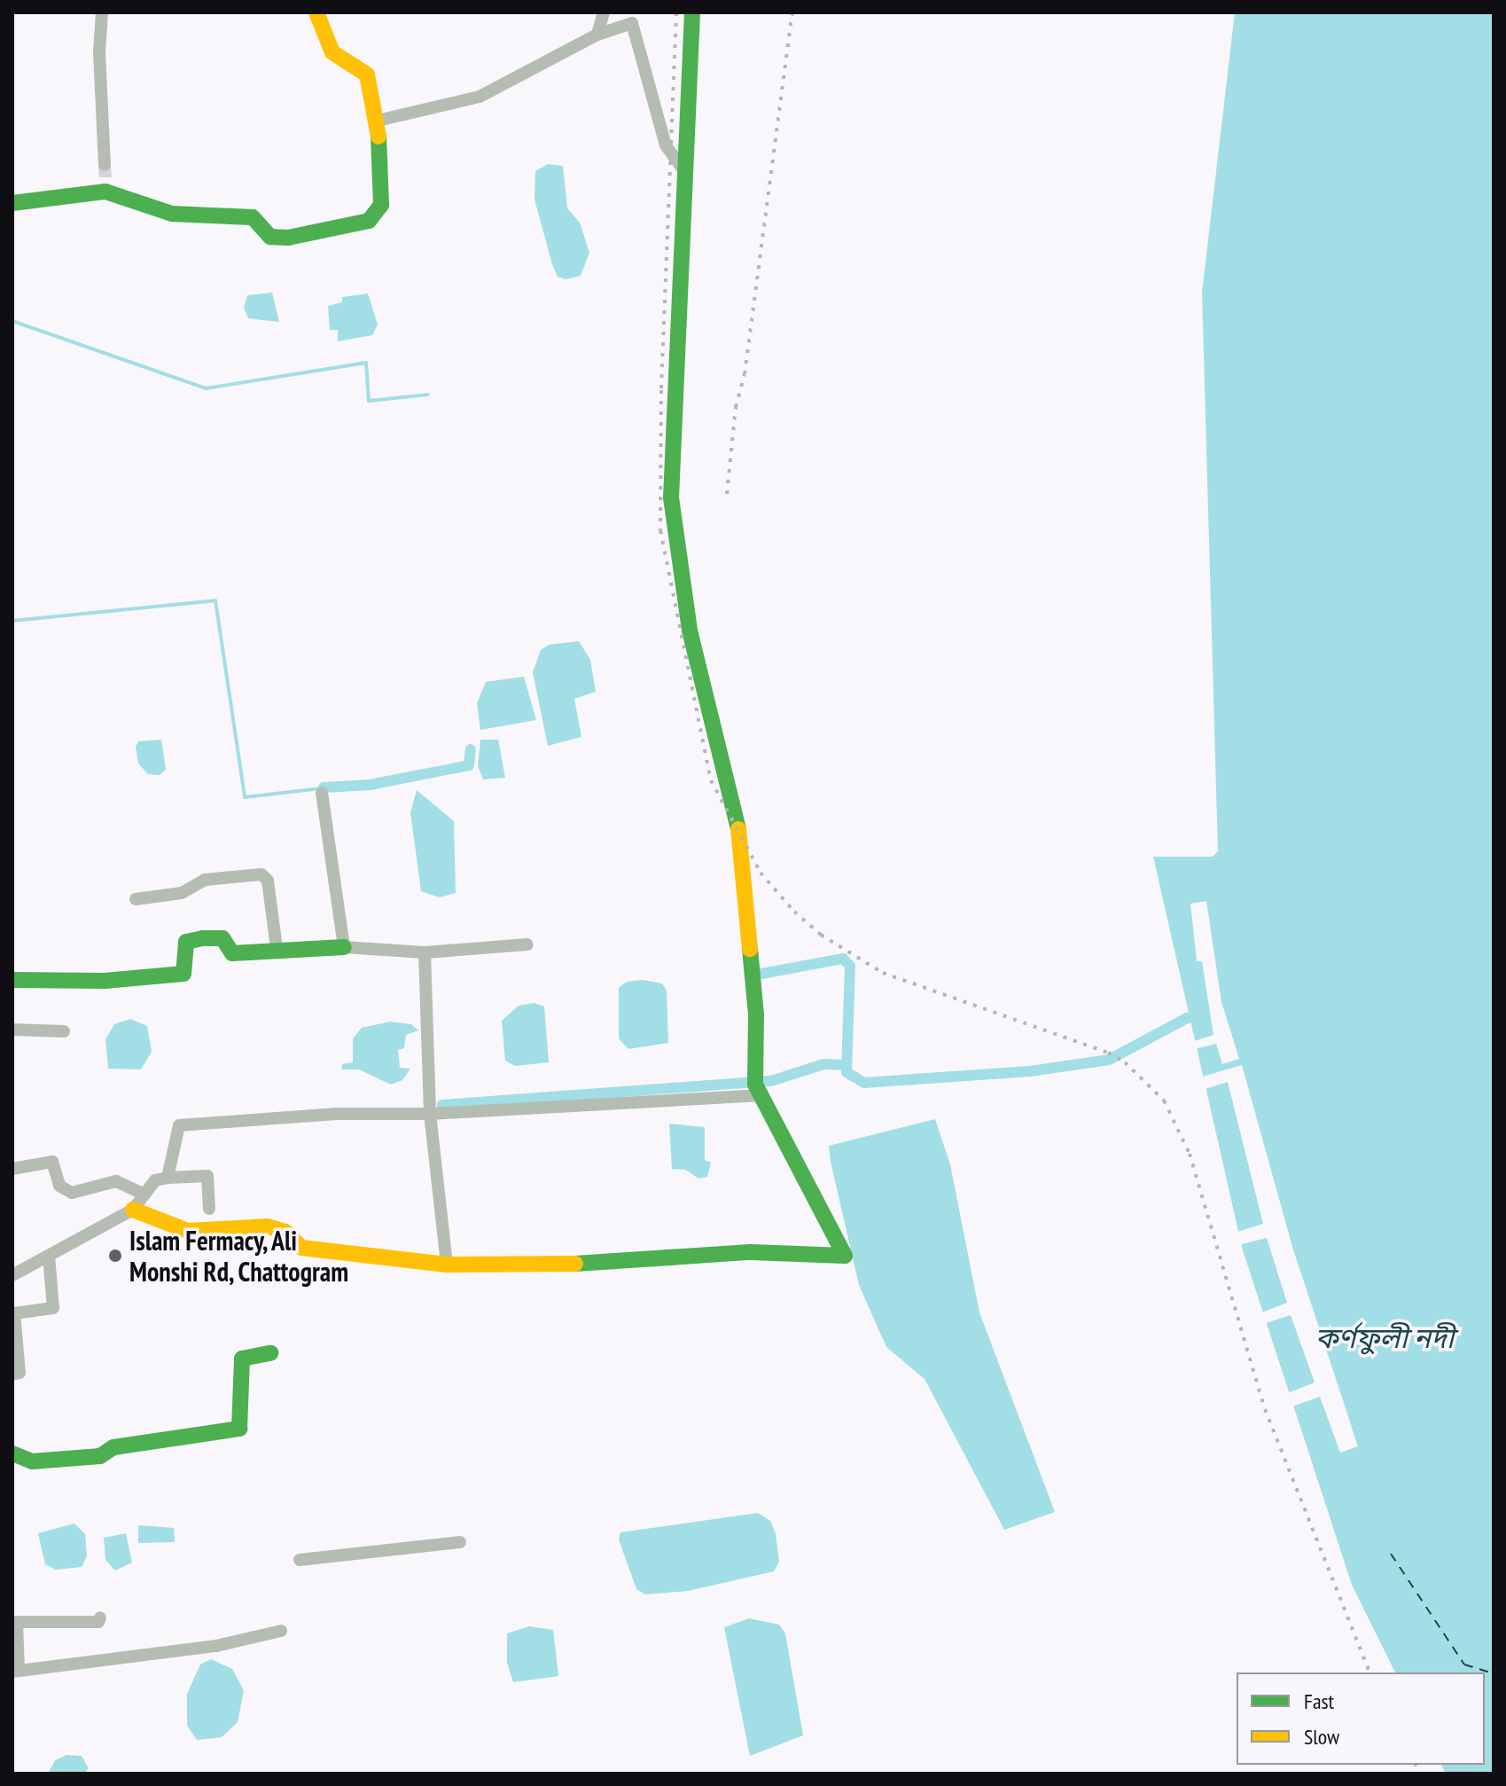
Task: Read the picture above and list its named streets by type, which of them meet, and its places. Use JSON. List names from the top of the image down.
{
  "water": ["কর্ণফুলী নদী"],
  "places": ["Islam Fermacy, Ali Monshi Rd, Chattogram"],
  "legend": ["Fast", "Slow"]
}
